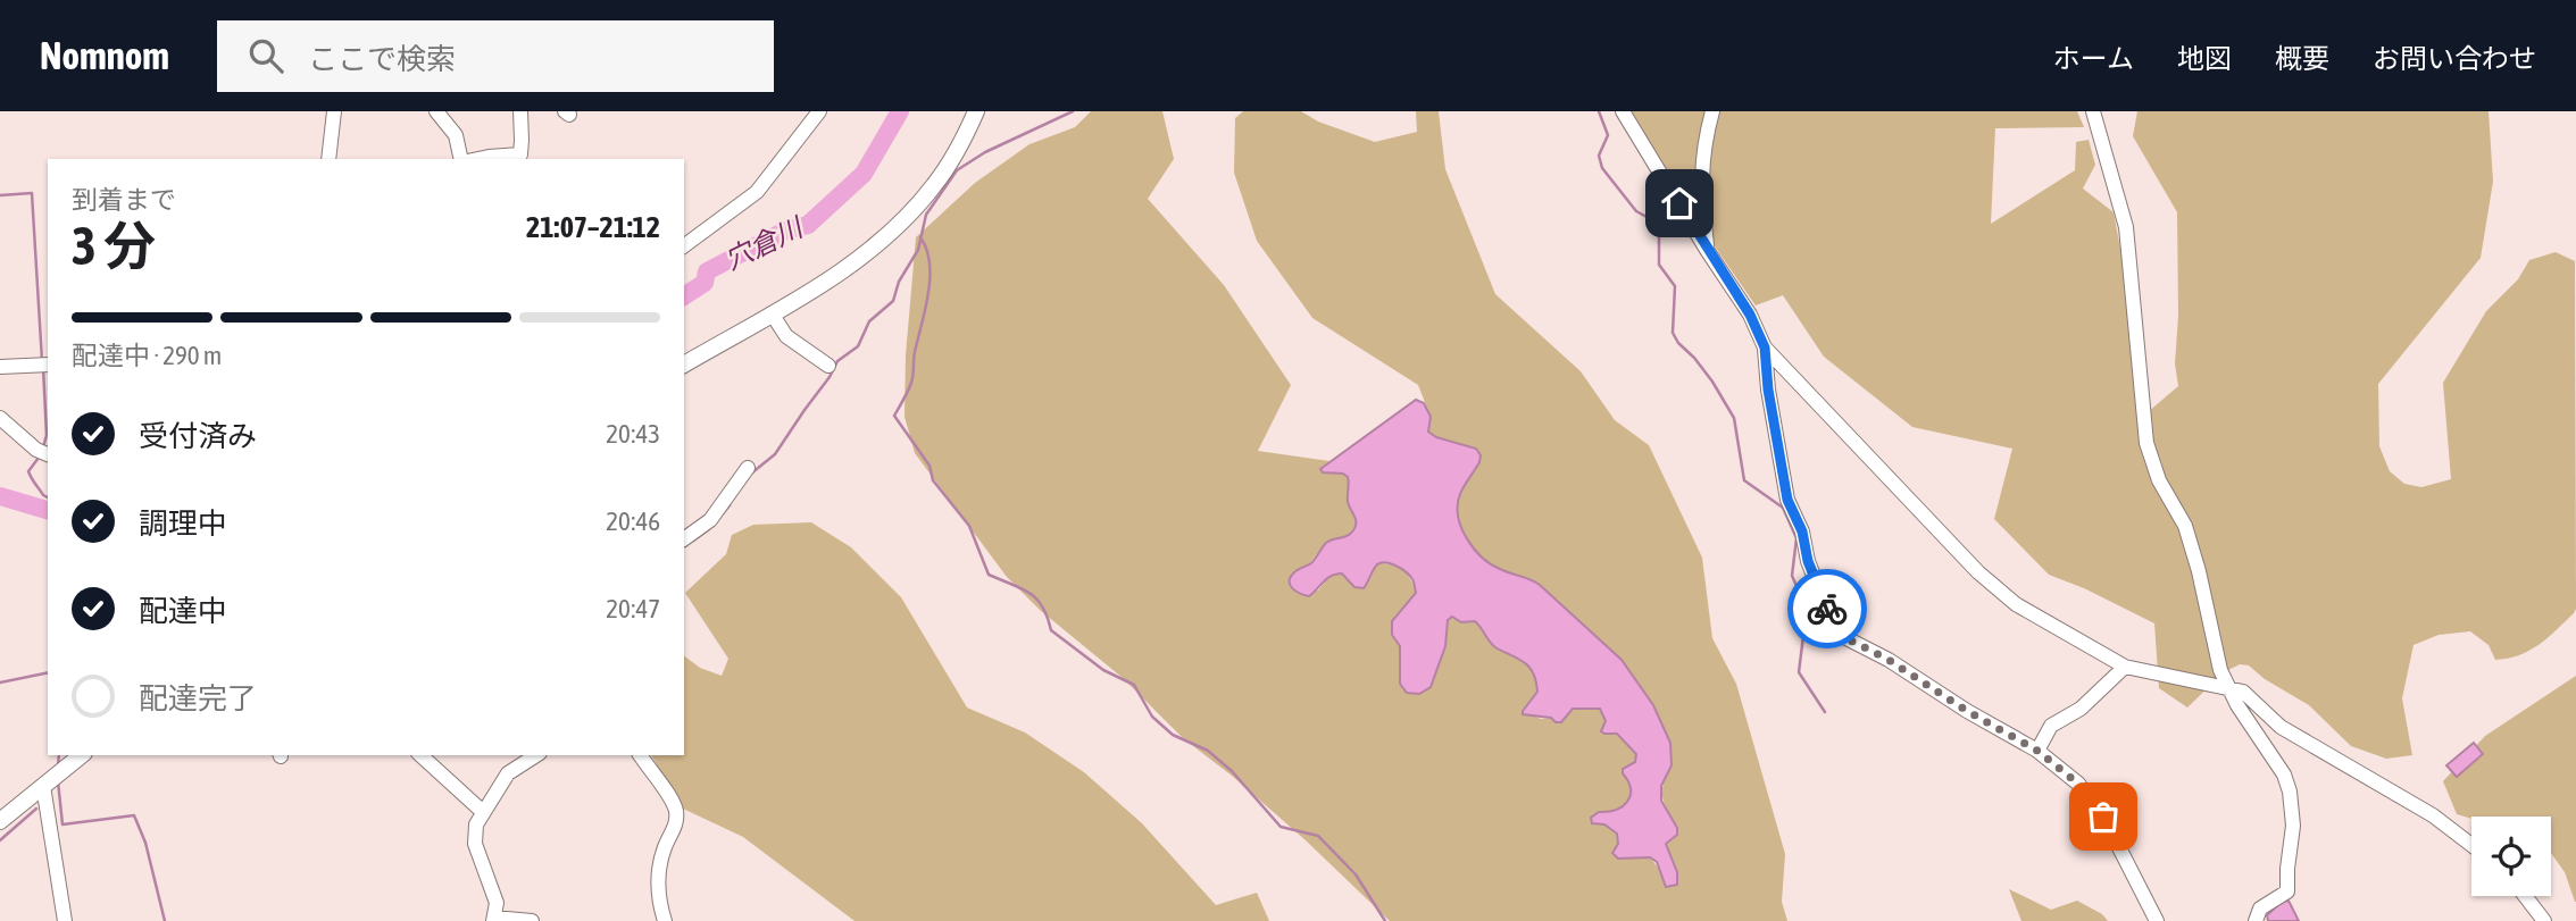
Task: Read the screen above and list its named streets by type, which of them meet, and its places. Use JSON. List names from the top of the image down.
{
  "water": ["穴倉川"],
  "page": {
    "header": "Nomnom",
    "search": "ここで検索",
    "nav": [
      "ホーム",
      "地図",
      "概要",
      "お問い合わせ"
    ],
    "heading": ["3 分", "到着まで", "21:07–21:12"],
    "bar": "配達中 · 290 m",
    "list": [
      ["受付済み", "20:43"],
      ["調理中", "20:46"],
      ["配達中", "20:47"],
      "配達完了"
    ]
  }
}
